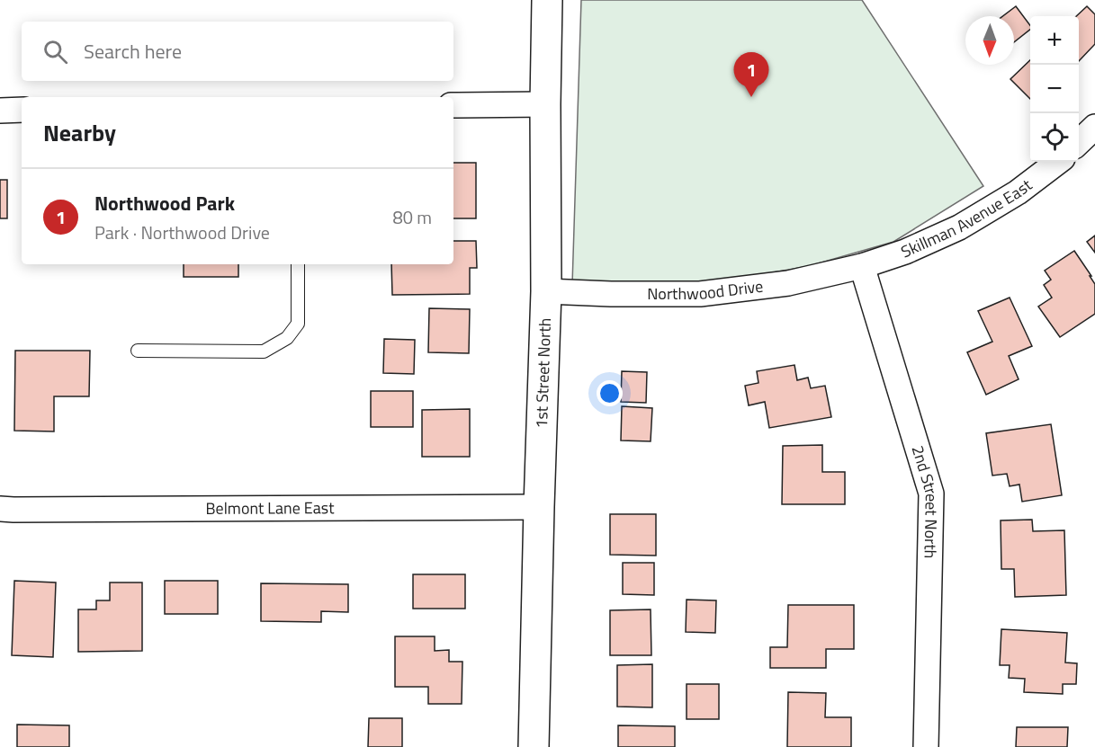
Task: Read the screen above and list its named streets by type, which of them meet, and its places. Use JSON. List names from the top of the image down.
{
  "streets": {
    "street": [
      "Skillman Avenue East",
      "Northwood Drive",
      "1st Street North",
      "2nd Street North",
      "Belmont Lane East"
    ]
  },
  "crossings": [
    ["Skillman Avenue East", "Northwood Drive"],
    ["Skillman Avenue East", "2nd Street North"],
    ["Northwood Drive", "1st Street North"],
    ["Northwood Drive", "2nd Street North"],
    ["1st Street North", "Belmont Lane East"]
  ],
  "north": "bottom",
  "page": {
    "map_buttons": ["+", "−"],
    "search": "Search here",
    "pins": "1",
    "heading": "Nearby",
    "list": [
      {
        "mark": "1",
        "name": "Northwood Park",
        "note": "Park · Northwood Drive",
        "value": "80 m"
      }
    ]
  }
}
